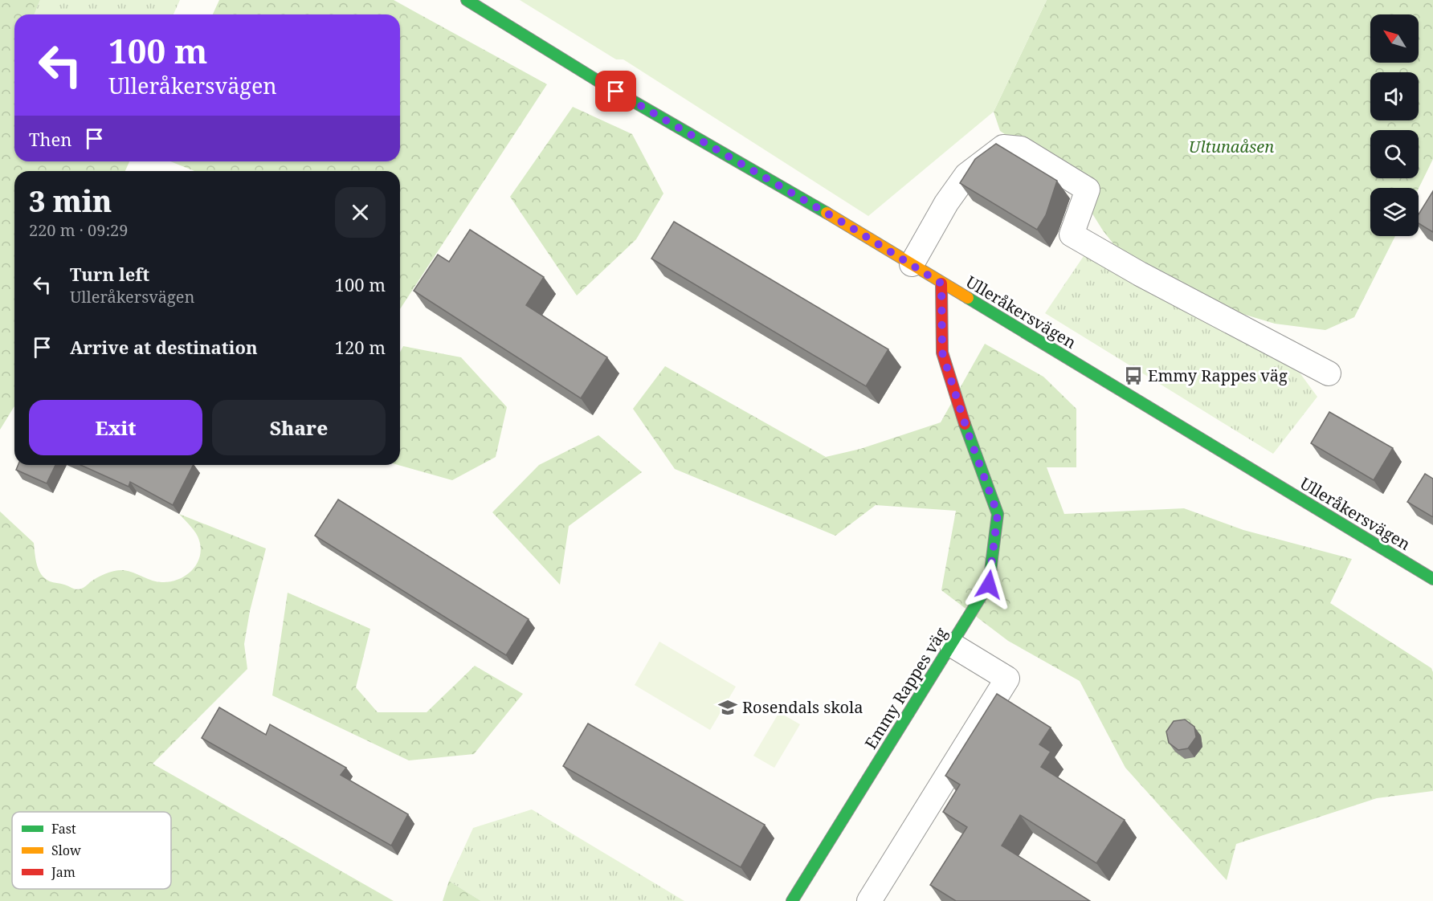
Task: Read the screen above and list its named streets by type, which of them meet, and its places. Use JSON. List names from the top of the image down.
{
  "streets": {
    "street": ["Ulleråkersvägen", "Emmy Rappes väg"]
  },
  "crossings": [
    ["Ulleråkersvägen", "Emmy Rappes väg"]
  ],
  "parks": ["Ultunaåsen"],
  "places": {
    "bus stop": ["Emmy Rappes väg"],
    "school or university": ["Rosendals skola"]
  },
  "legend": ["Fast", "Slow", "Jam"],
  "north": "top left",
  "page": {
    "turn": ["100 m", "Ulleråkersvägen"],
    "then": "Then",
    "heading": ["3 min", "220 m · 09:29"],
    "list": [
      {
        "name": "Turn left",
        "note": "Ulleråkersvägen",
        "value": "100 m"
      },
      {
        "name": "Arrive at destination",
        "value": "120 m"
      }
    ],
    "buttons": ["Exit", "Share"]
  }
}
